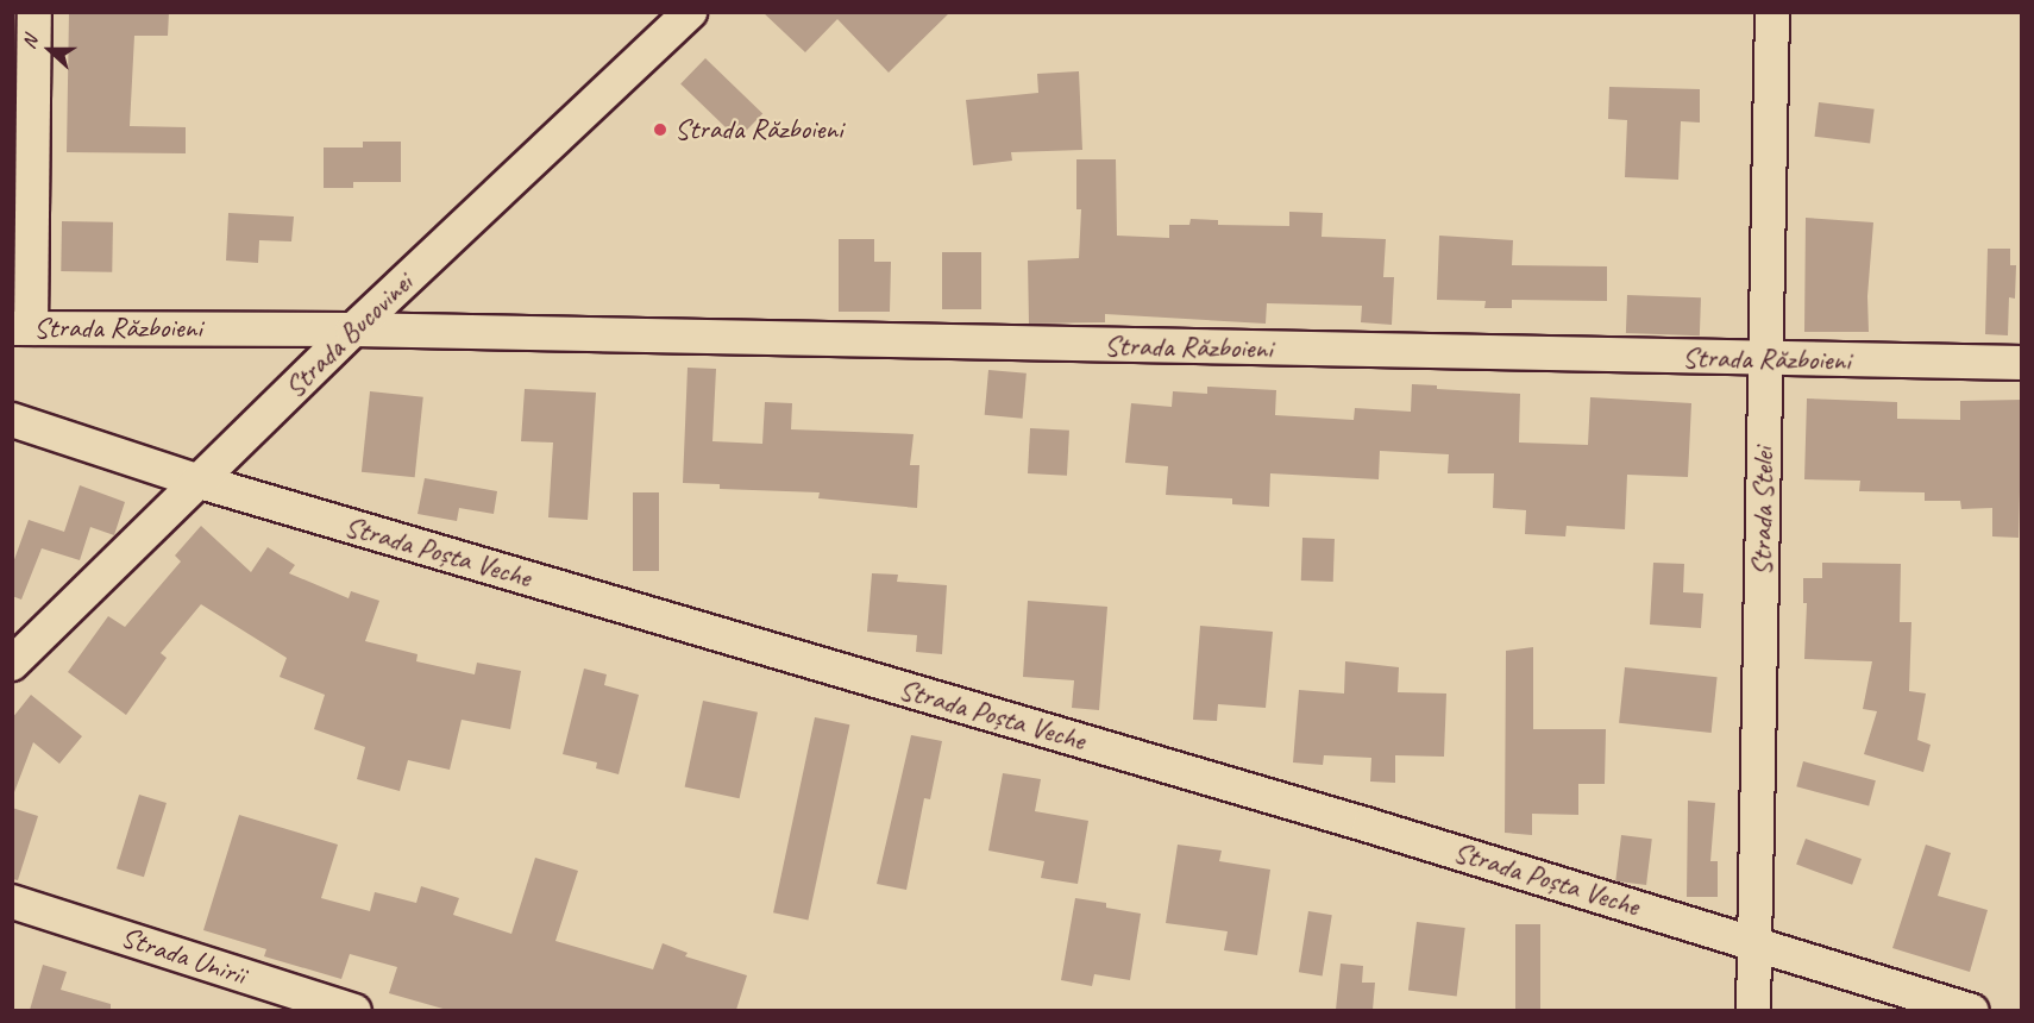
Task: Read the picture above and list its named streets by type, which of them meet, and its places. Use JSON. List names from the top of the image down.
{
  "streets": {
    "street": [
      "Strada Războieni",
      "Strada Bucovinei",
      "Strada Stelei",
      "Strada Poșta Veche",
      "Strada Unirii"
    ]
  },
  "crossings": [
    ["Strada Războieni", "Strada Bucovinei"],
    ["Strada Războieni", "Strada Stelei"],
    ["Strada Bucovinei", "Strada Poșta Veche"],
    ["Strada Stelei", "Strada Poșta Veche"]
  ],
  "places": ["Strada Războieni"],
  "north": "left"
}
